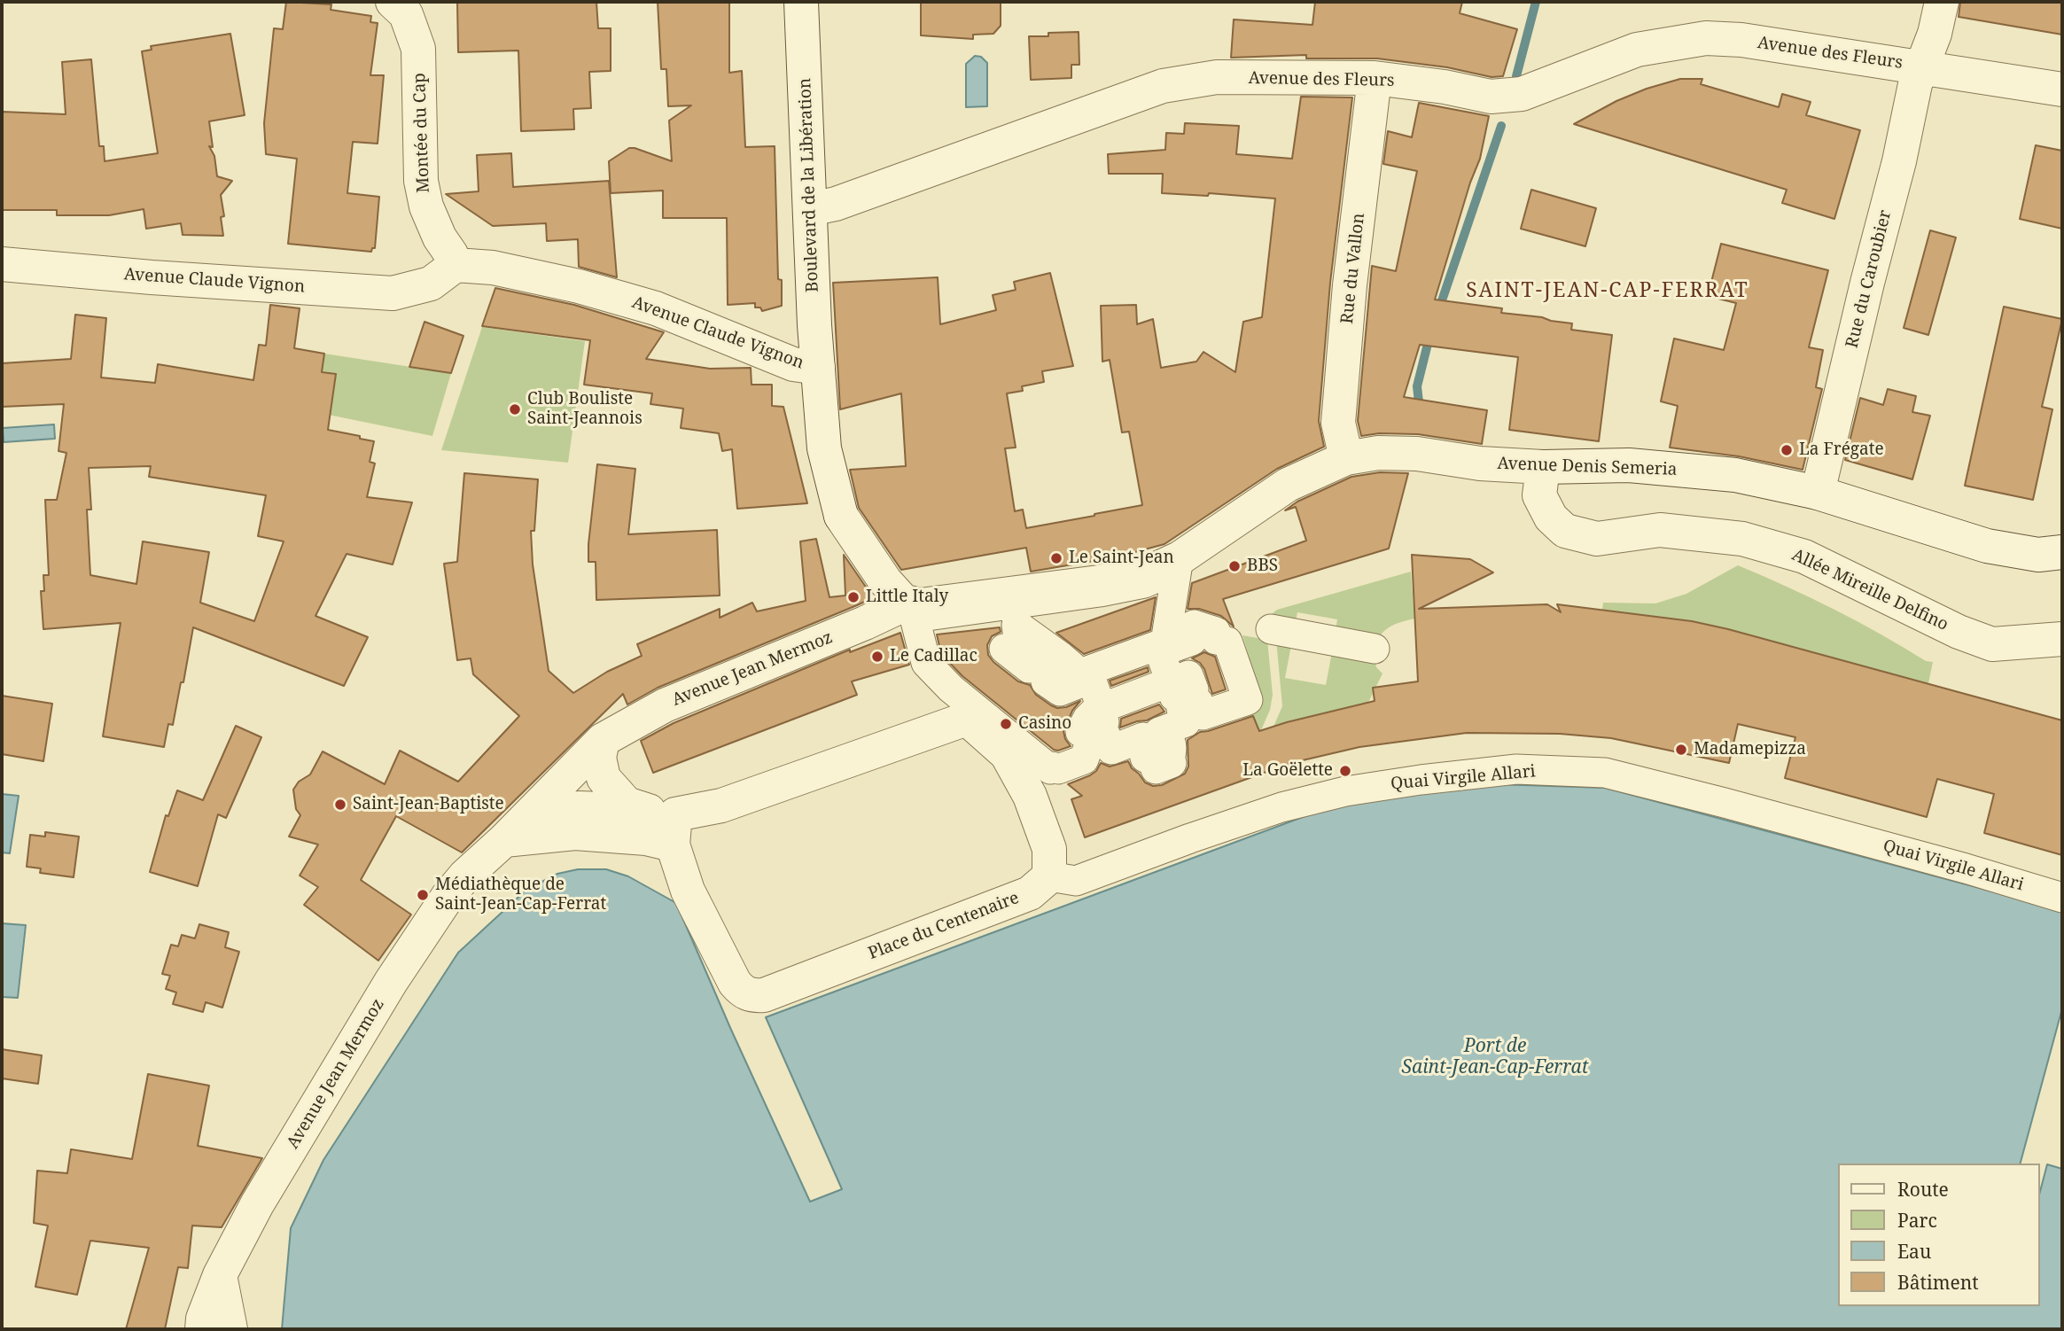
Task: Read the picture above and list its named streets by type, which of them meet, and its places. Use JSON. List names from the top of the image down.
{
  "streets": {
    "street": [
      "Avenue des Fleurs",
      "Montée du Cap",
      "Boulevard de la Libération",
      "Rue du Vallon",
      "Rue du Caroubier",
      "Avenue Claude Vignon",
      "Avenue Denis Semeria",
      "Allée Mireille Delfino",
      "Avenue Jean Mermoz",
      "Quai Virgile Allari",
      "Place du Centenaire"
    ]
  },
  "crossings": [
    ["Avenue des Fleurs", "Boulevard de la Libération"],
    ["Avenue des Fleurs", "Rue du Vallon"],
    ["Avenue des Fleurs", "Rue du Caroubier"],
    ["Montée du Cap", "Avenue Claude Vignon"],
    ["Boulevard de la Libération", "Avenue Claude Vignon"],
    ["Rue du Vallon", "Avenue Denis Semeria"],
    ["Rue du Caroubier", "Avenue Denis Semeria"],
    ["Avenue Claude Vignon", "Avenue Denis Semeria"],
    ["Avenue Claude Vignon", "Avenue Jean Mermoz"],
    ["Avenue Denis Semeria", "Allée Mireille Delfino"],
    ["Avenue Denis Semeria", "Avenue Jean Mermoz"],
    ["Quai Virgile Allari", "Place du Centenaire"]
  ],
  "districts": ["SAINT-JEAN-CAP-FERRAT"],
  "water": ["Port de Saint-Jean-Cap-Ferrat"],
  "places": [
    "Club Bouliste Saint-Jeannois",
    "La Frégate",
    "Le Saint-Jean",
    "BBS",
    "Little Italy",
    "Le Cadillac",
    "Casino",
    "Madamepizza",
    "La Goëlette",
    "Saint-Jean-Baptiste",
    "Médiathèque de Saint-Jean-Cap-Ferrat"
  ],
  "legend": [
    "Route",
    "Parc",
    "Eau",
    "Bâtiment"
  ]
}
